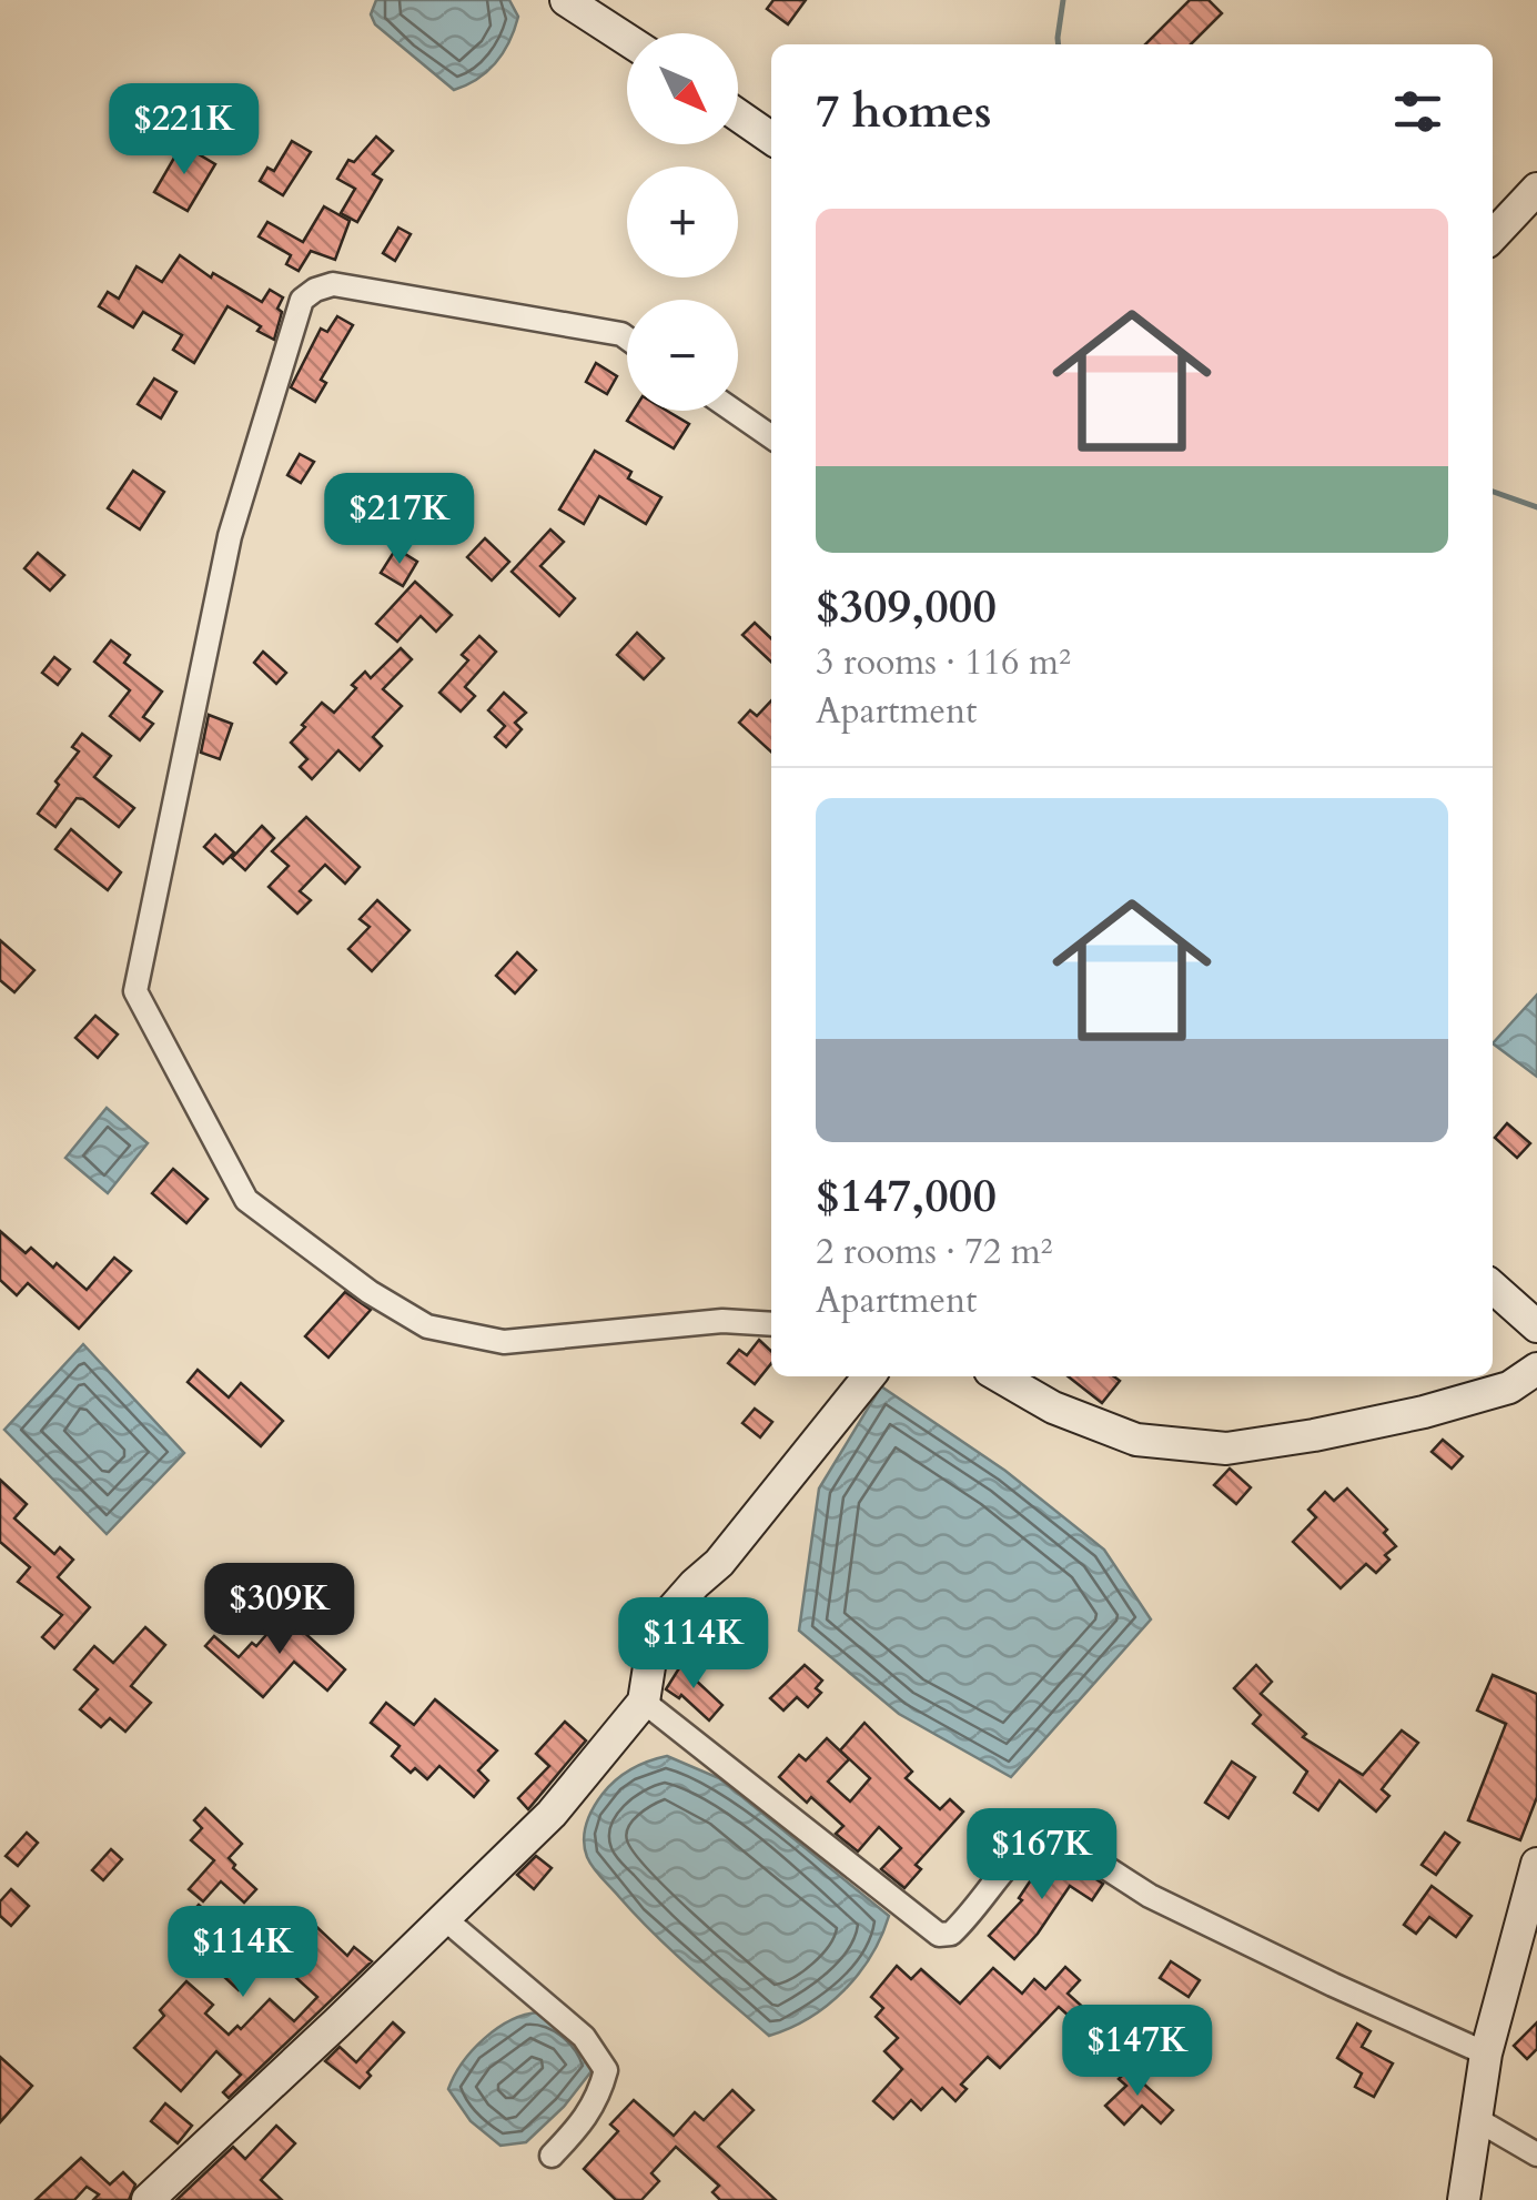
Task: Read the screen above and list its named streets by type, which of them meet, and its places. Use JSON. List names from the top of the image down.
{
  "north": "bottom right",
  "page": {
    "map_buttons": ["+", "−"],
    "heading": "7 homes",
    "price": [
      "$221K",
      "$217K",
      "$309K",
      "$114K",
      "$167K",
      "$114K",
      "$147K"
    ],
    "list": [
      {
        "name": "$309,000",
        "note": "3 rooms · 116 m² · Apartment"
      },
      {
        "name": "$147,000",
        "note": "2 rooms · 72 m² · Apartment"
      }
    ]
  }
}
